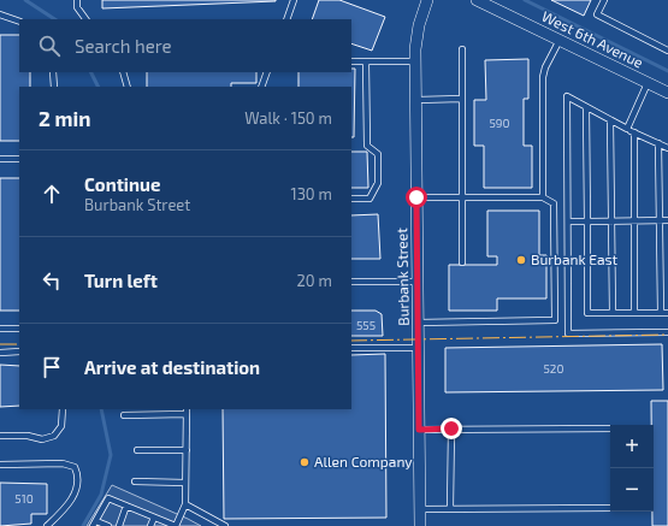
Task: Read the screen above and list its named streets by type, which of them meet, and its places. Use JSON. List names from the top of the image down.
{
  "streets": {
    "street": ["West 6th Avenue", "Burbank Street"]
  },
  "places": ["Burbank East", "Allen Company"],
  "house_numbers": [
    "590",
    "555",
    "520",
    "510"
  ],
  "page": {
    "search": "Search here",
    "heading": ["2 min", "Walk · 150 m"],
    "list": [
      ["Continue", "Burbank Street", "130 m"],
      ["Turn left", "20 m"],
      "Arrive at destination"
    ],
    "map_buttons": ["+", "−"]
  }
}
